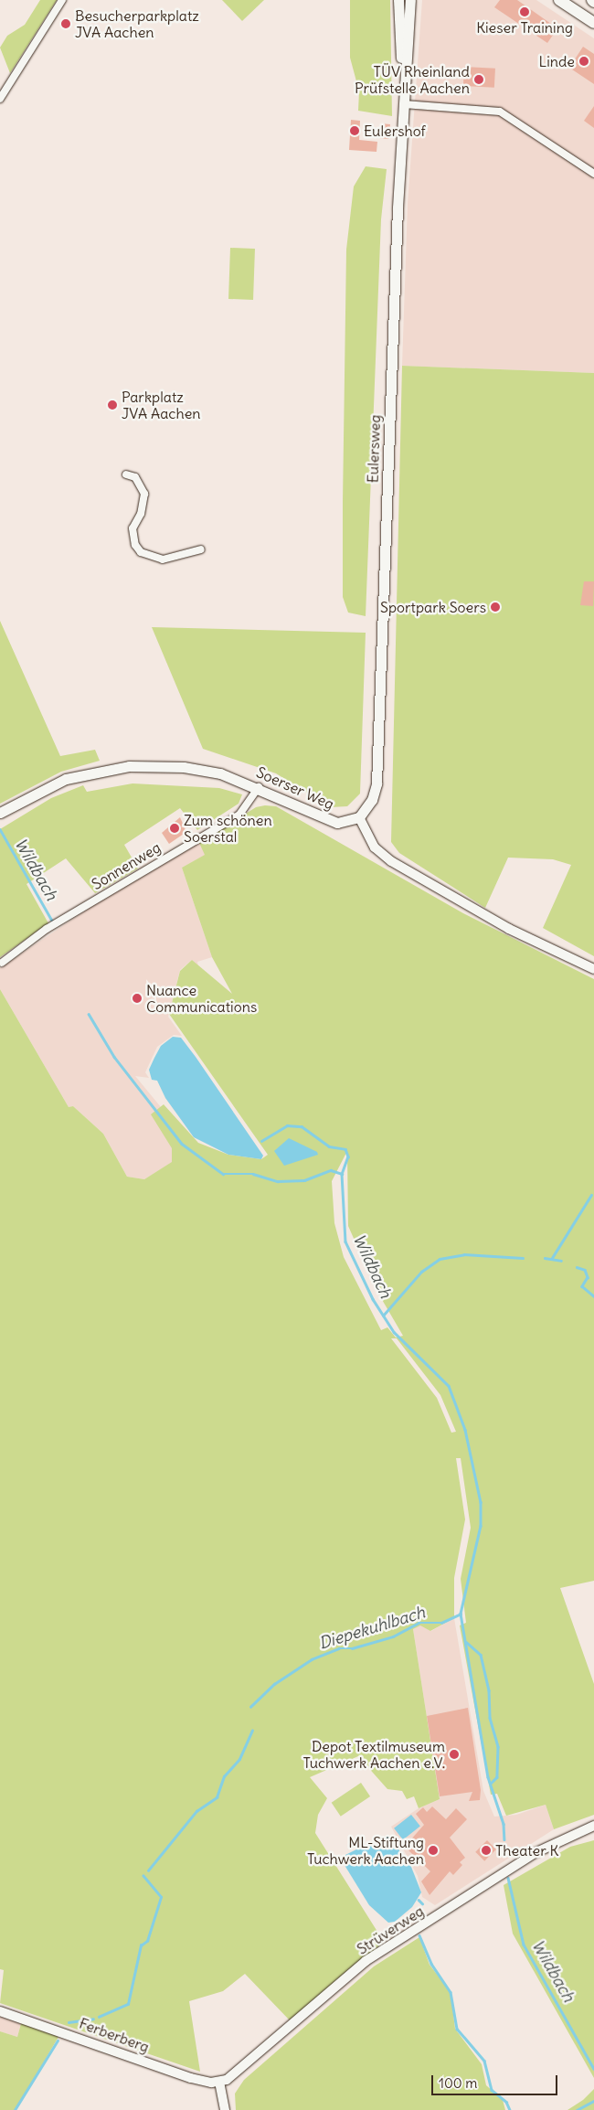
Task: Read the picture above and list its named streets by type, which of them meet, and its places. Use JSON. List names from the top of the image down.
{
  "streets": {
    "main road": ["Eulersweg", "Soerser Weg"],
    "street": ["Sonnenweg", "Strüverweg", "Ferberberg"]
  },
  "crossings": [
    ["Eulersweg", "Soerser Weg"],
    ["Soerser Weg", "Sonnenweg"],
    ["Strüverweg", "Ferberberg"]
  ],
  "water": ["Wildbach", "Diepekuhlbach"],
  "places": [
    "Kieser Training",
    "Besucherparkplatz JVA Aachen",
    "Linde",
    "TÜV Rheinland Prüfstelle Aachen",
    "Eulershof",
    "Parkplatz JVA Aachen",
    "Sportpark Soers",
    "Zum schönen Soerstal",
    "Nuance Communications",
    "Depot Textilmuseum Tuchwerk Aachen e.V.",
    "ML-Stiftung Tuchwerk Aachen",
    "Theater K"
  ],
  "scale_bar": "100 m"
}
